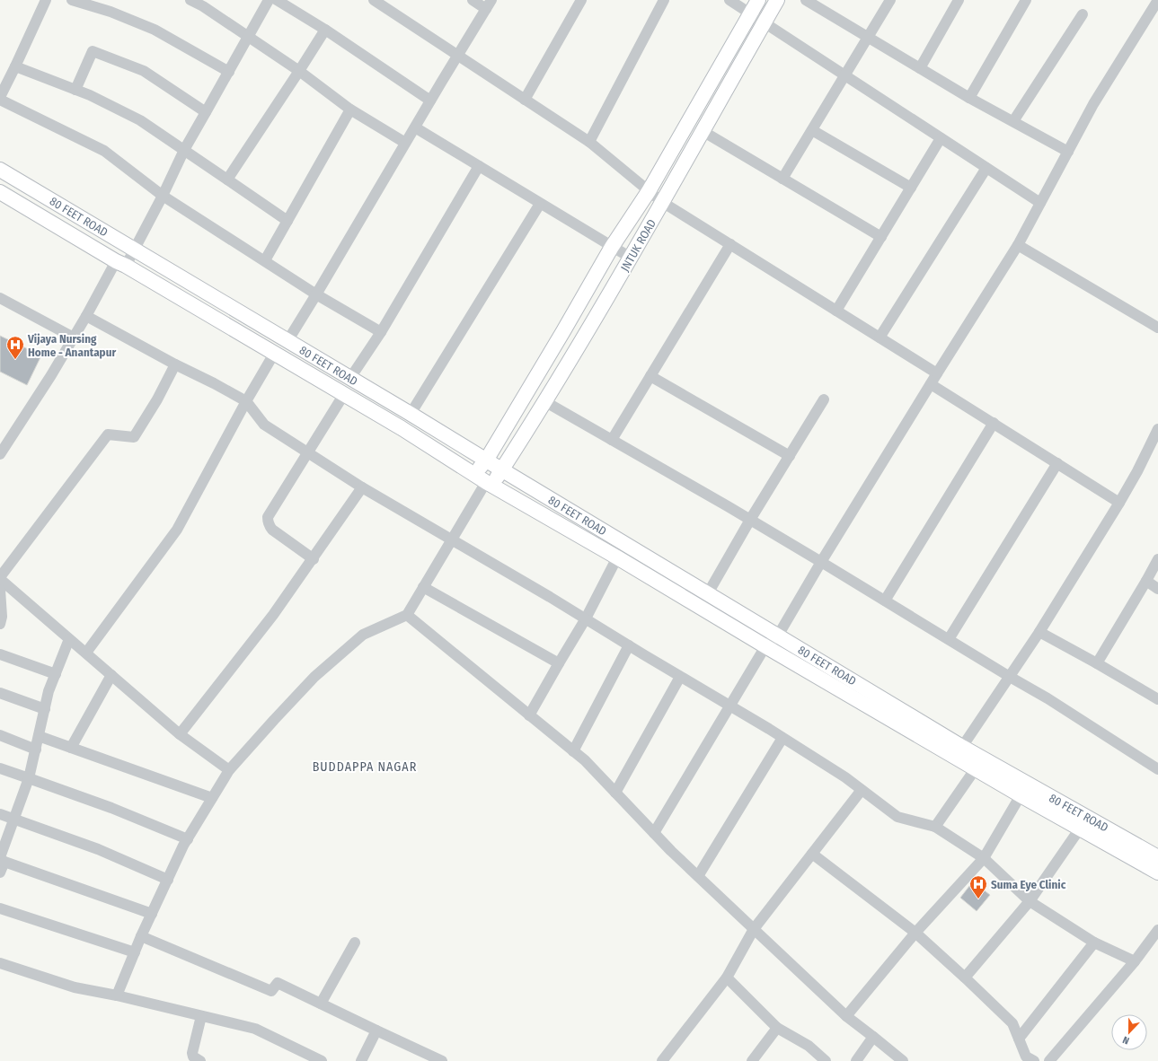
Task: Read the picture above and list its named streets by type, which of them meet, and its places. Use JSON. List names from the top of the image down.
{
  "streets": {
    "main road": ["80 FEET ROAD", "JNTUK ROAD"]
  },
  "crossings": [
    ["80 FEET ROAD", "JNTUK ROAD"]
  ],
  "districts": ["BUDDAPPA NAGAR"],
  "places": {
    "hospital": ["Vijaya Nursing Home - Anantapur", "Suma Eye Clinic"]
  },
  "north": "bottom"
}
